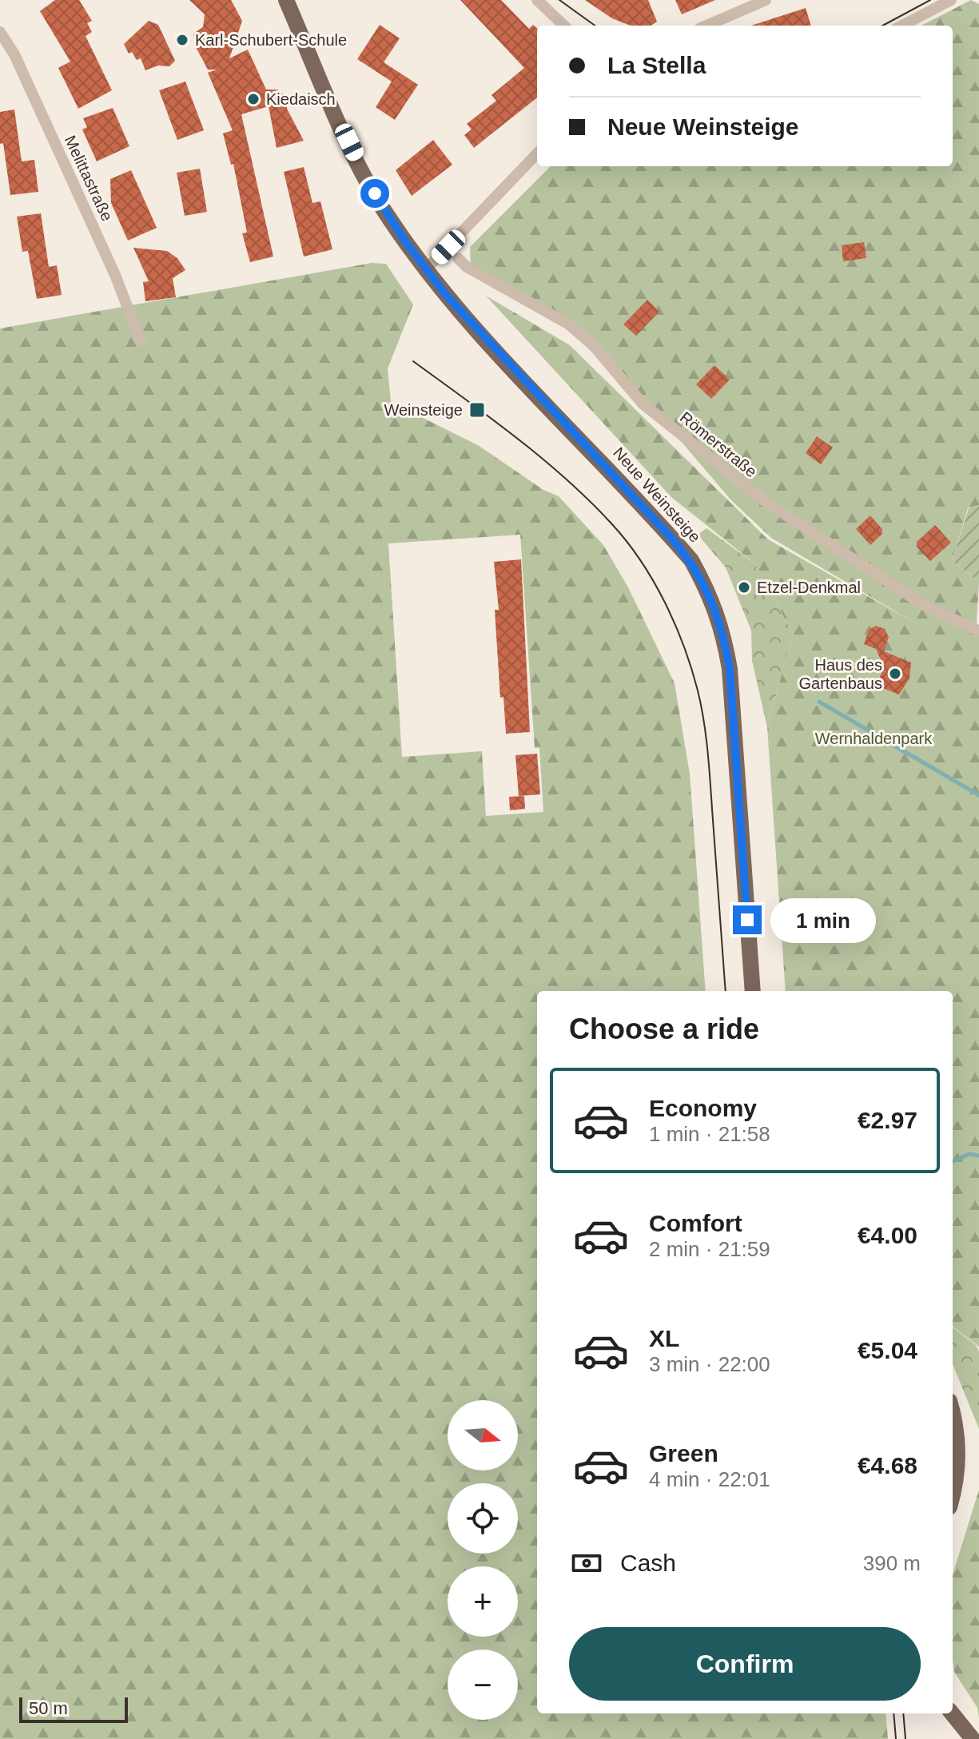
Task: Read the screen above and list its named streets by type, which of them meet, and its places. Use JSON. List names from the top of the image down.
{
  "streets": {
    "main road": ["Neue Weinsteige"],
    "street": ["Melittastraße", "Römerstraße"]
  },
  "parks": ["Wernhaldenpark"],
  "places": {
    "other": [
      "Karl-Schubert-Schule",
      "Kiedaisch",
      "Etzel-Denkmal",
      "Haus des Gartenbaus"
    ],
    "transit": ["Weinsteige"]
  },
  "scale_bar": "50 m",
  "north": "right",
  "page": {
    "banner": ["La Stella", "Neue Weinsteige"],
    "bubble": "1 min",
    "heading": "Choose a ride",
    "list": [
      {
        "name": "Economy",
        "note": "1 min · 21:58",
        "value": "€2.97"
      },
      {
        "name": "Comfort",
        "note": "2 min · 21:59",
        "value": "€4.00"
      },
      {
        "name": "XL",
        "note": "3 min · 22:00",
        "value": "€5.04"
      },
      {
        "name": "Green",
        "note": "4 min · 22:01",
        "value": "€4.68"
      }
    ],
    "map_buttons": ["+", "−"],
    "pay": ["Cash", "390 m"],
    "buttons": "Confirm",
    "scale": "50 m"
  }
}
